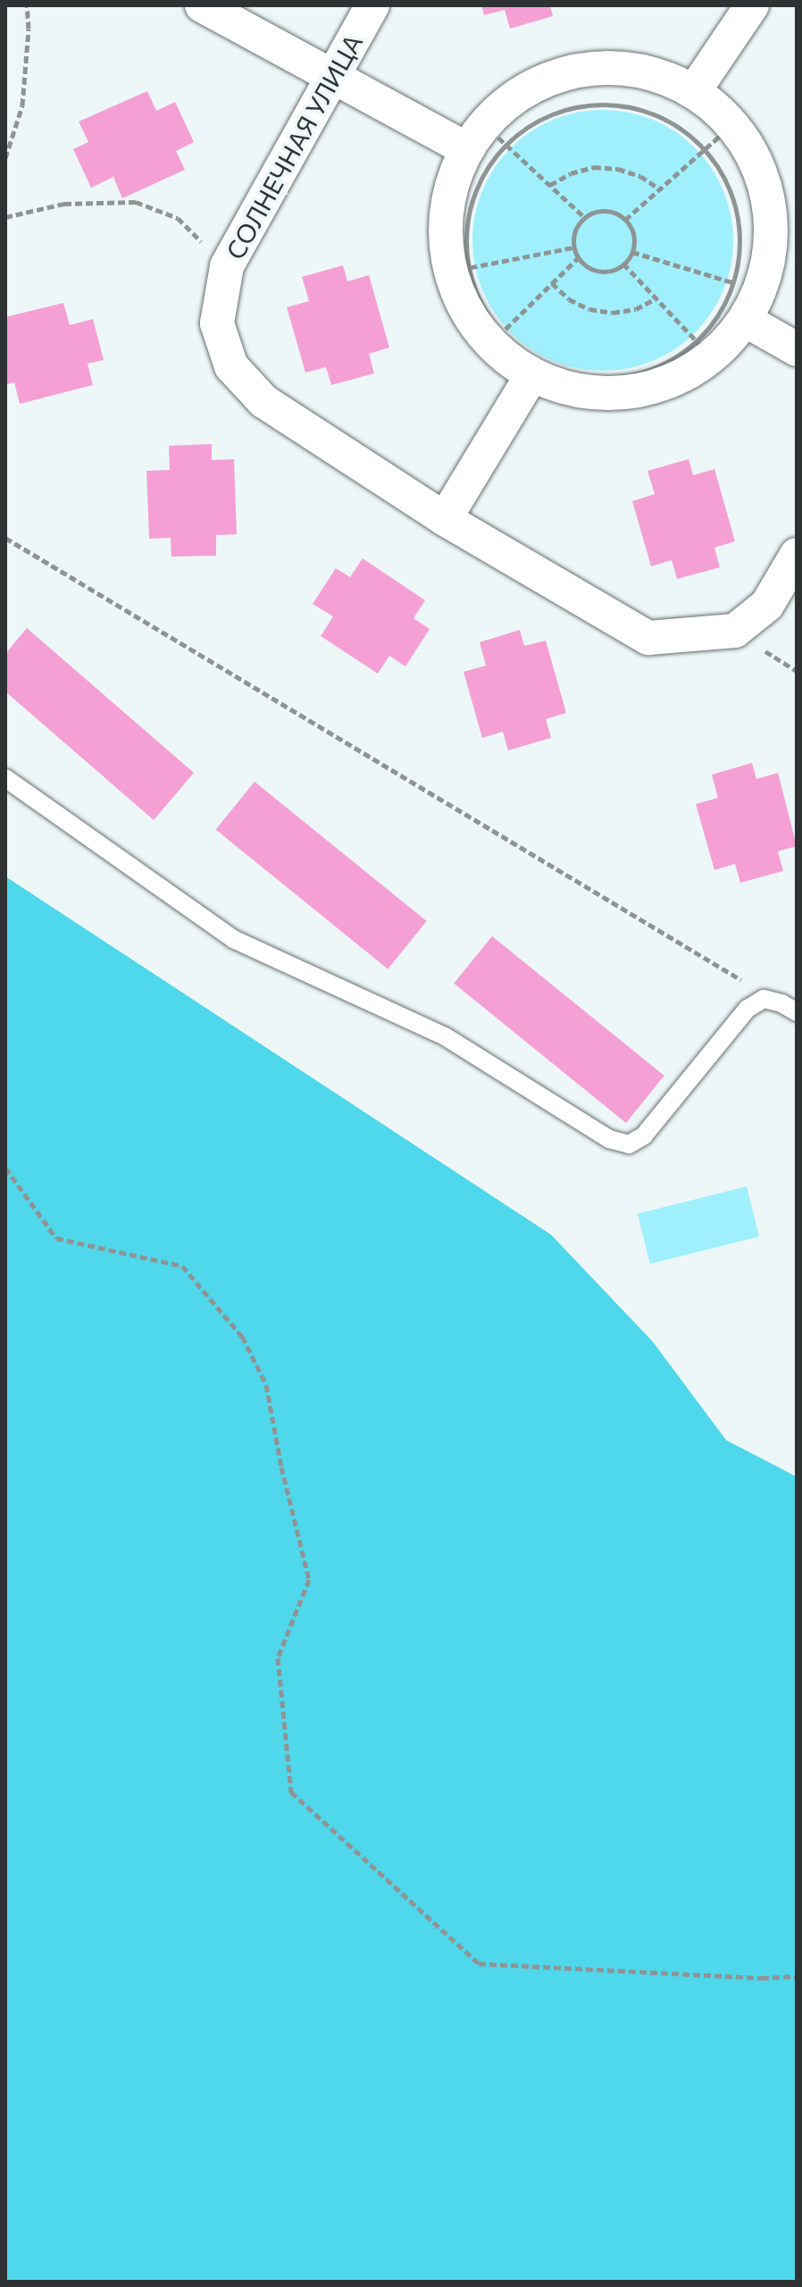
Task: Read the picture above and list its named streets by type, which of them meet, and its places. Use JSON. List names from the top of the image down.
{
  "streets": {
    "street": ["СОЛНЕЧНАЯ УЛИЦА"]
  }
}
